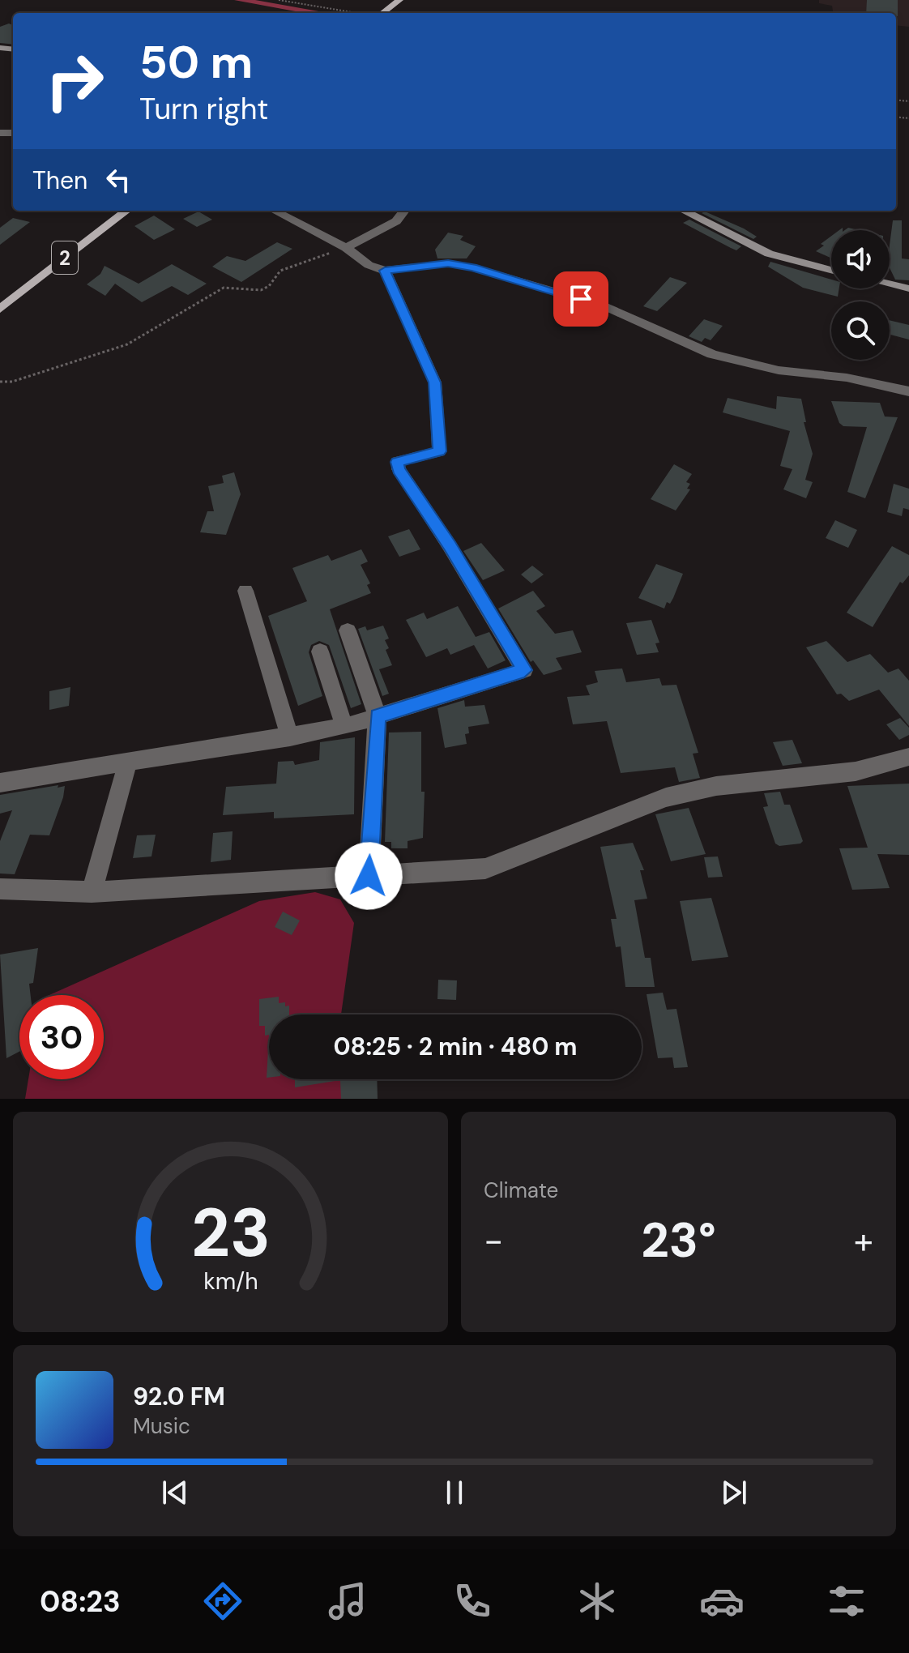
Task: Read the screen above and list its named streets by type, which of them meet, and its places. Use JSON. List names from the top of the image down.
{
  "streets": {
    "main road": ["2"]
  },
  "page": {
    "turn": ["50 m", "Turn right"],
    "then": "Then",
    "limit": "30",
    "trip": "08:25 · 2 min · 480 m",
    "tile": "Climate",
    "heat": ["−", "23°", "+"],
    "song": ["92.0 FM", "Music"],
    "tabs": "08:23",
    "gauge": ["23", "km/h"]
  }
}
